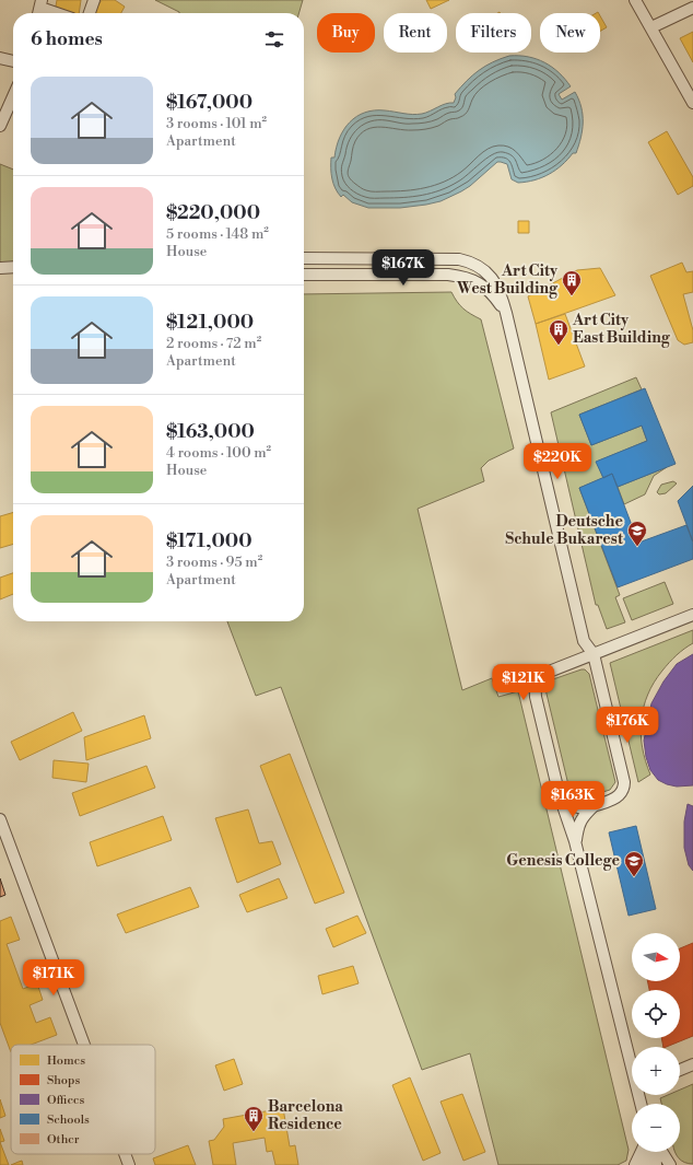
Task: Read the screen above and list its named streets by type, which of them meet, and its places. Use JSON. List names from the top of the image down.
{
  "places": {
    "building": ["Art City West Building", "Art City East Building", "Barcelona Residence"],
    "school or university": ["Deutsche Schule Bukarest", "Genesis College"]
  },
  "legend": [
    "Homes",
    "Shops",
    "Offices",
    "Schools",
    "Other"
  ],
  "north": "right",
  "page": {
    "chip": [
      "Buy",
      "Rent",
      "Filters",
      "New"
    ],
    "heading": "6 homes",
    "list": [
      {
        "name": "$167,000",
        "note": "3 rooms · 101 m² · Apartment"
      },
      {
        "name": "$220,000",
        "note": "5 rooms · 148 m² · House"
      },
      {
        "name": "$121,000",
        "note": "2 rooms · 72 m² · Apartment"
      },
      {
        "name": "$163,000",
        "note": "4 rooms · 100 m² · House"
      },
      {
        "name": "$171,000",
        "note": "3 rooms · 95 m² · Apartment"
      }
    ],
    "price": [
      "$167K",
      "$220K",
      "$121K",
      "$176K",
      "$163K",
      "$171K"
    ],
    "map_buttons": ["+", "−"]
  }
}
